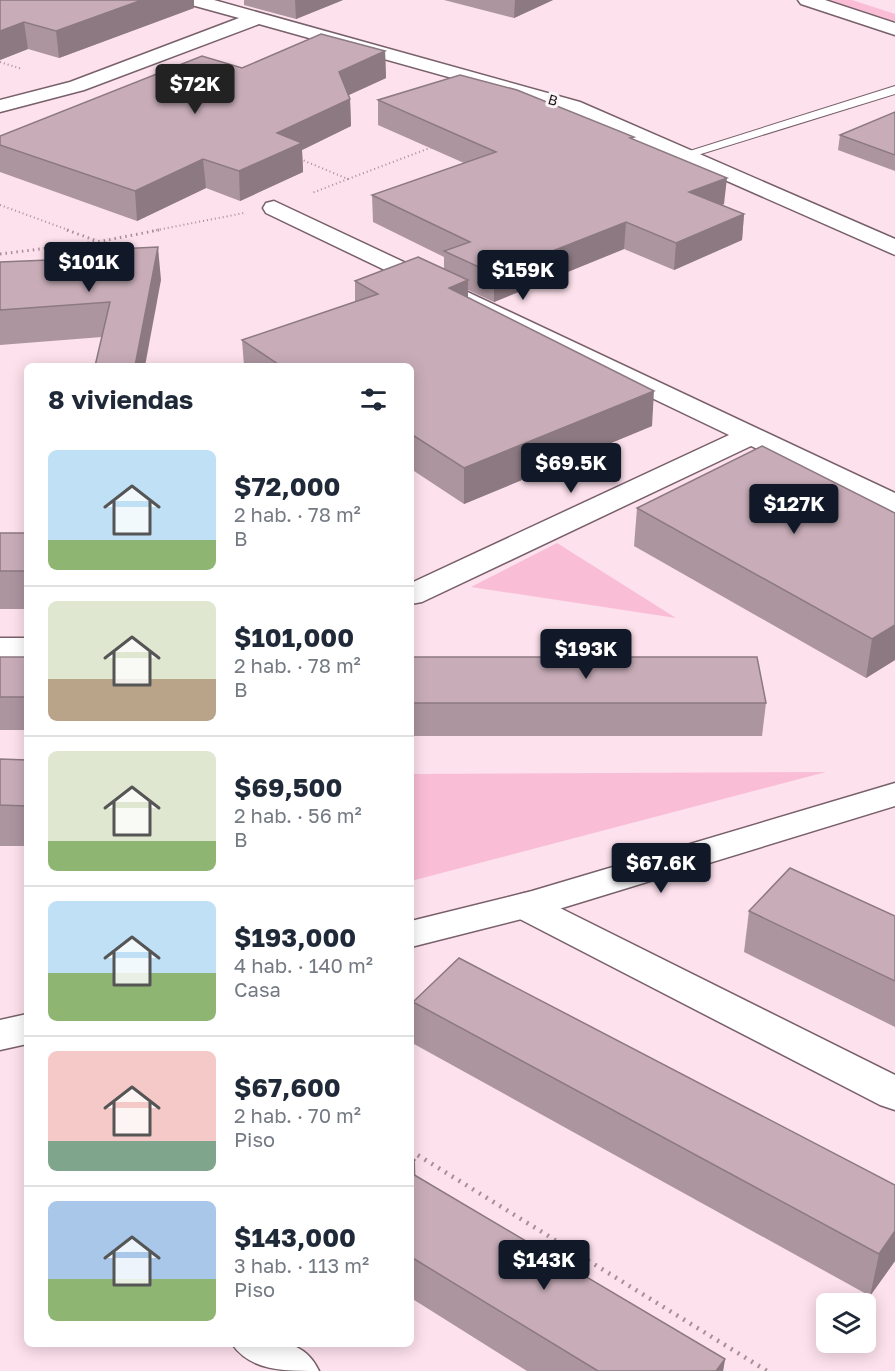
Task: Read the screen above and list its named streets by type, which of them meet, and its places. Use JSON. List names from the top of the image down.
{
  "streets": {
    "street": ["B"]
  },
  "page": {
    "price": [
      "$72K",
      "$101K",
      "$159K",
      "$69.5K",
      "$127K",
      "$193K",
      "$67.6K",
      "$143K"
    ],
    "heading": "8 viviendas",
    "list": [
      {
        "name": "$72,000",
        "note": "2 hab. · 78 m² · B"
      },
      {
        "name": "$101,000",
        "note": "2 hab. · 78 m² · B"
      },
      {
        "name": "$69,500",
        "note": "2 hab. · 56 m² · B"
      },
      {
        "name": "$193,000",
        "note": "4 hab. · 140 m² · Casa"
      },
      {
        "name": "$67,600",
        "note": "2 hab. · 70 m² · Piso"
      },
      {
        "name": "$143,000",
        "note": "3 hab. · 113 m² · Piso"
      }
    ]
  }
}
